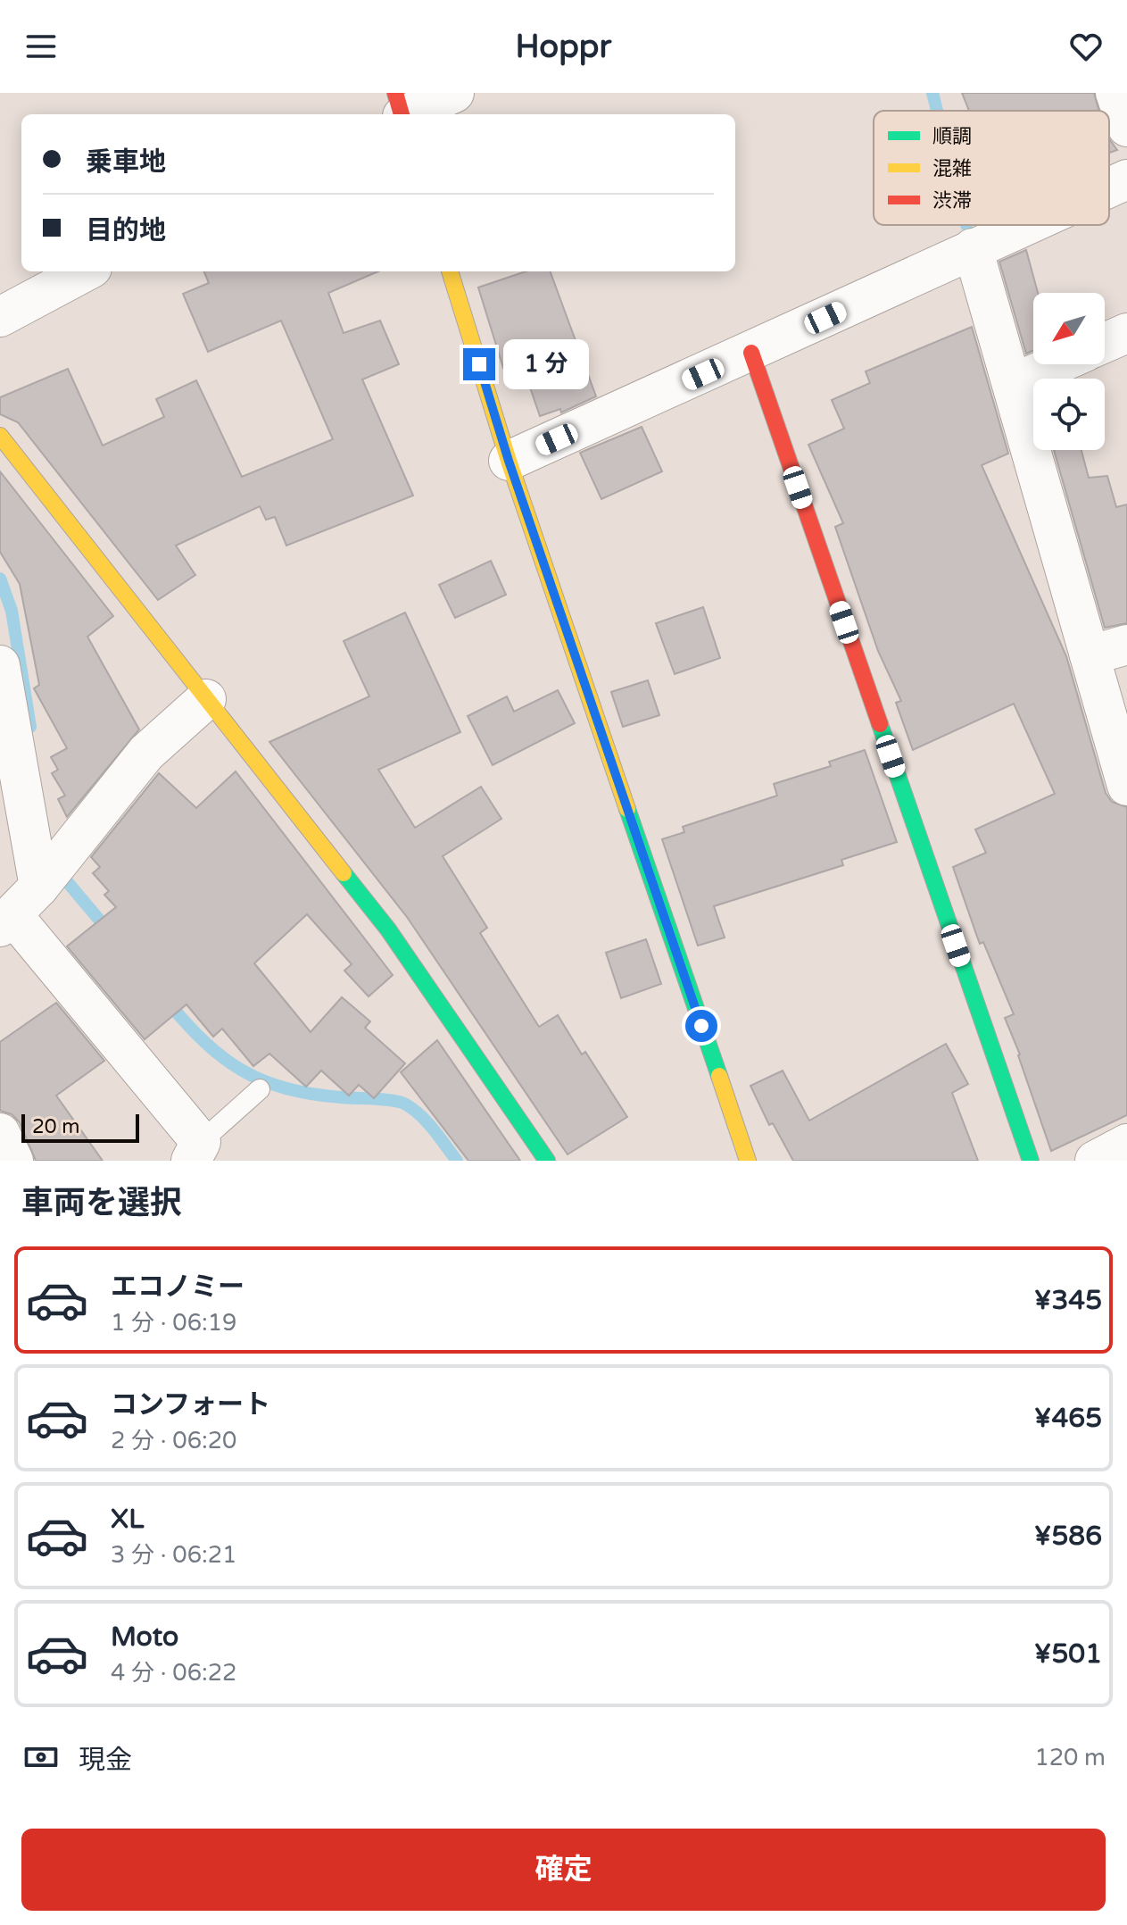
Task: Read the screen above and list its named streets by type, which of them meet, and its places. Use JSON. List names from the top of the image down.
{
  "legend": ["順調", "混雑", "渋滞"],
  "scale_bar": "20 m",
  "north": "bottom left",
  "page": {
    "header": "Hoppr",
    "banner": ["乗車地", "目的地"],
    "bubble": "1 分",
    "scale": "20 m",
    "heading": "車両を選択",
    "list": [
      {
        "name": "エコノミー",
        "note": "1 分 · 06:19",
        "value": "¥345"
      },
      {
        "name": "コンフォート",
        "note": "2 分 · 06:20",
        "value": "¥465"
      },
      {
        "name": "XL",
        "note": "3 分 · 06:21",
        "value": "¥586"
      },
      {
        "name": "Moto",
        "note": "4 分 · 06:22",
        "value": "¥501"
      }
    ],
    "pay": ["現金", "120 m"],
    "buttons": "確定"
  }
}
